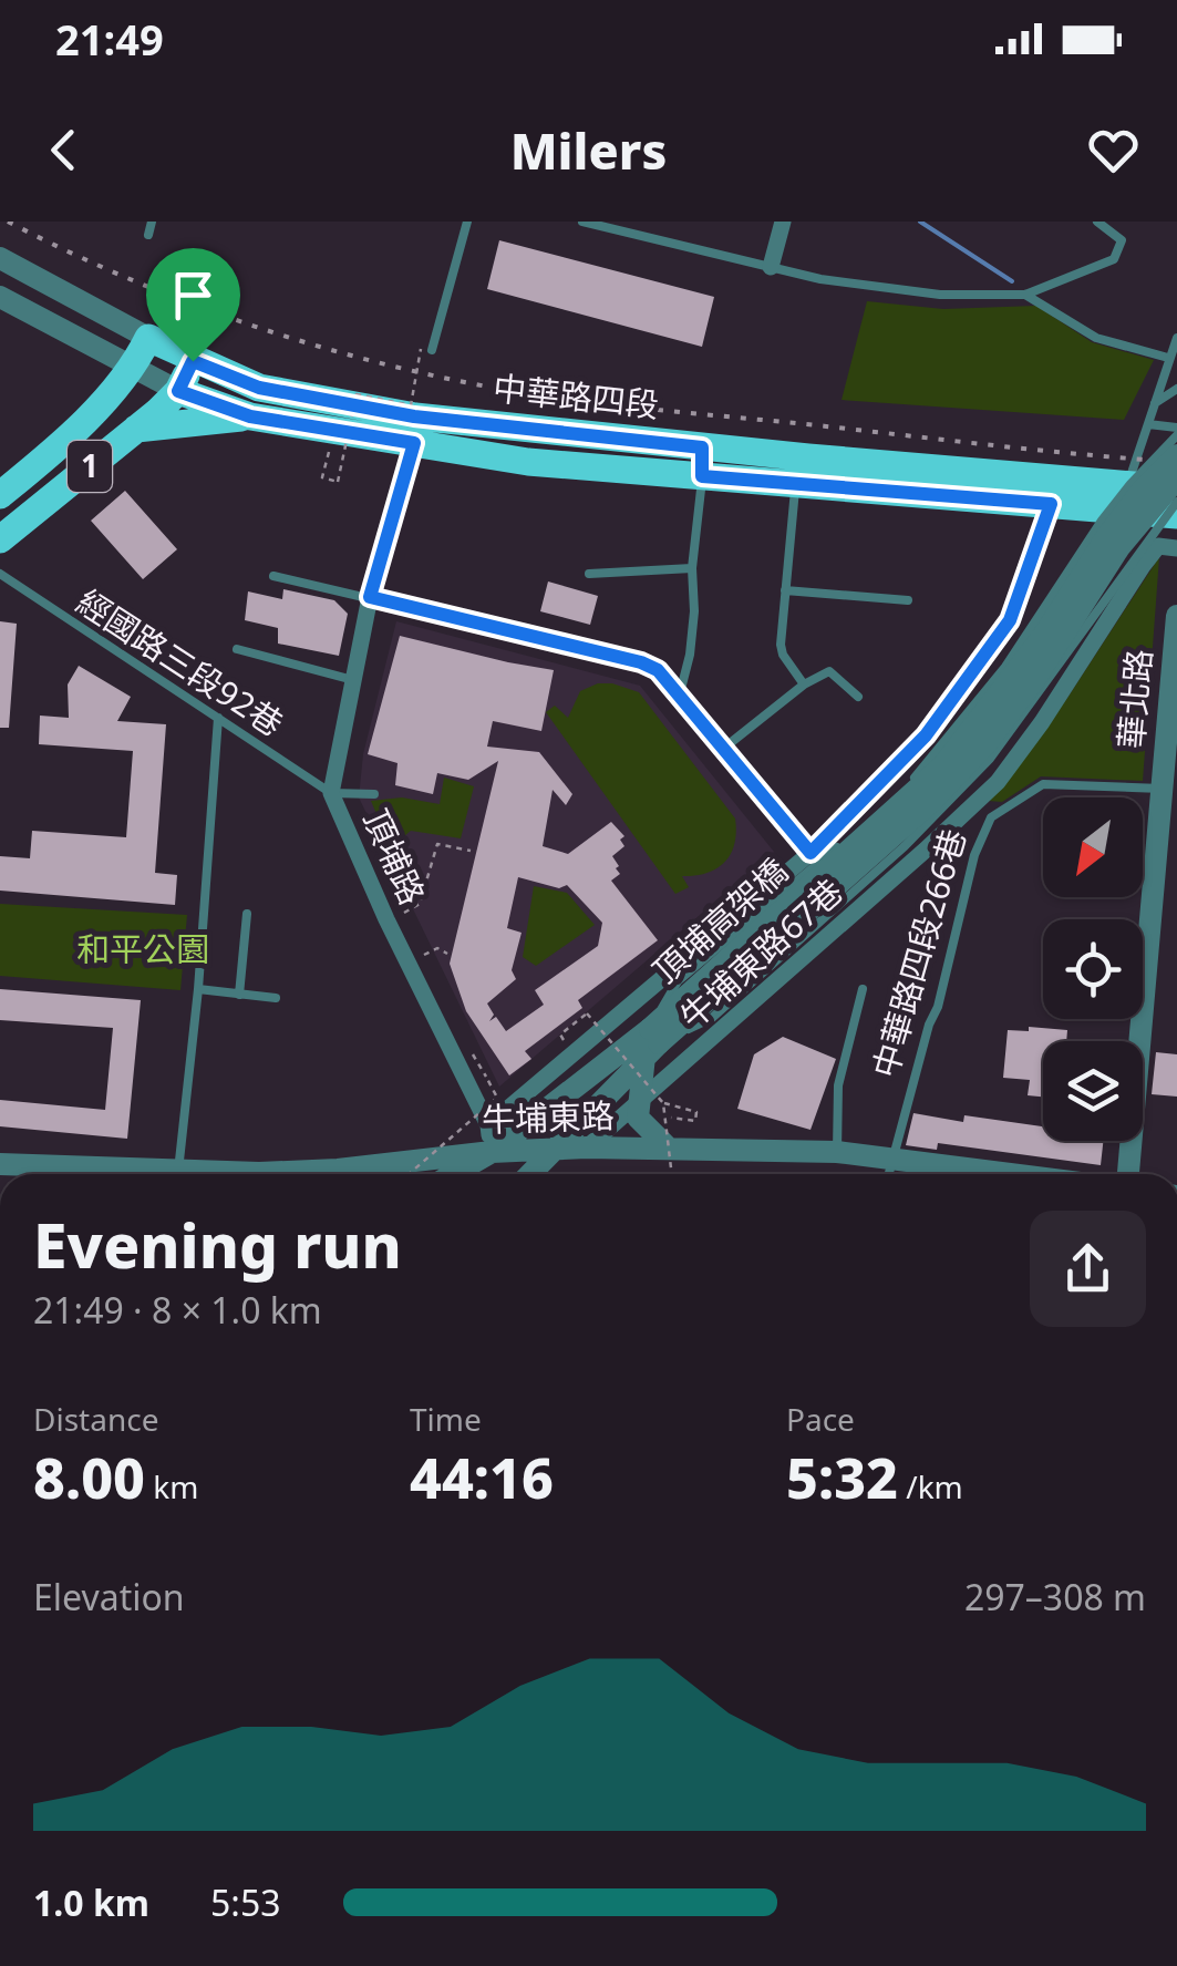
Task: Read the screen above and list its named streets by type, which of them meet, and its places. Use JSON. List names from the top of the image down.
{
  "streets": {
    "main road": ["中華路四段", "1"],
    "street": [
      "華北路",
      "頂埔路",
      "頂埔高架橋",
      "中華路四段266巷",
      "牛埔東路67巷",
      "牛埔東路"
    ],
    "lane": ["經國路三段92巷"]
  },
  "crossings": [
    ["中華路四段", "1"],
    ["中華路四段", "頂埔路"],
    ["經國路三段92巷", "頂埔路"],
    ["頂埔路", "牛埔東路"],
    ["中華路四段266巷", "牛埔東路67巷"],
    ["中華路四段266巷", "牛埔東路"],
    ["牛埔東路67巷", "牛埔東路"]
  ],
  "parks": ["和平公園"],
  "north": "bottom left",
  "page": {
    "status": "21:49",
    "header": "Milers",
    "heading": ["Evening run", "21:49 · 8 × 1.0 km"],
    "stats": [
      ["Distance", "8.00 km"],
      ["Time", "44:16"],
      ["Pace", "5:32 /km"]
    ],
    "chart": ["Elevation", "297–308 m"],
    "list": [
      {
        "name": "1.0 km",
        "note": "5:53"
      }
    ]
  }
}
